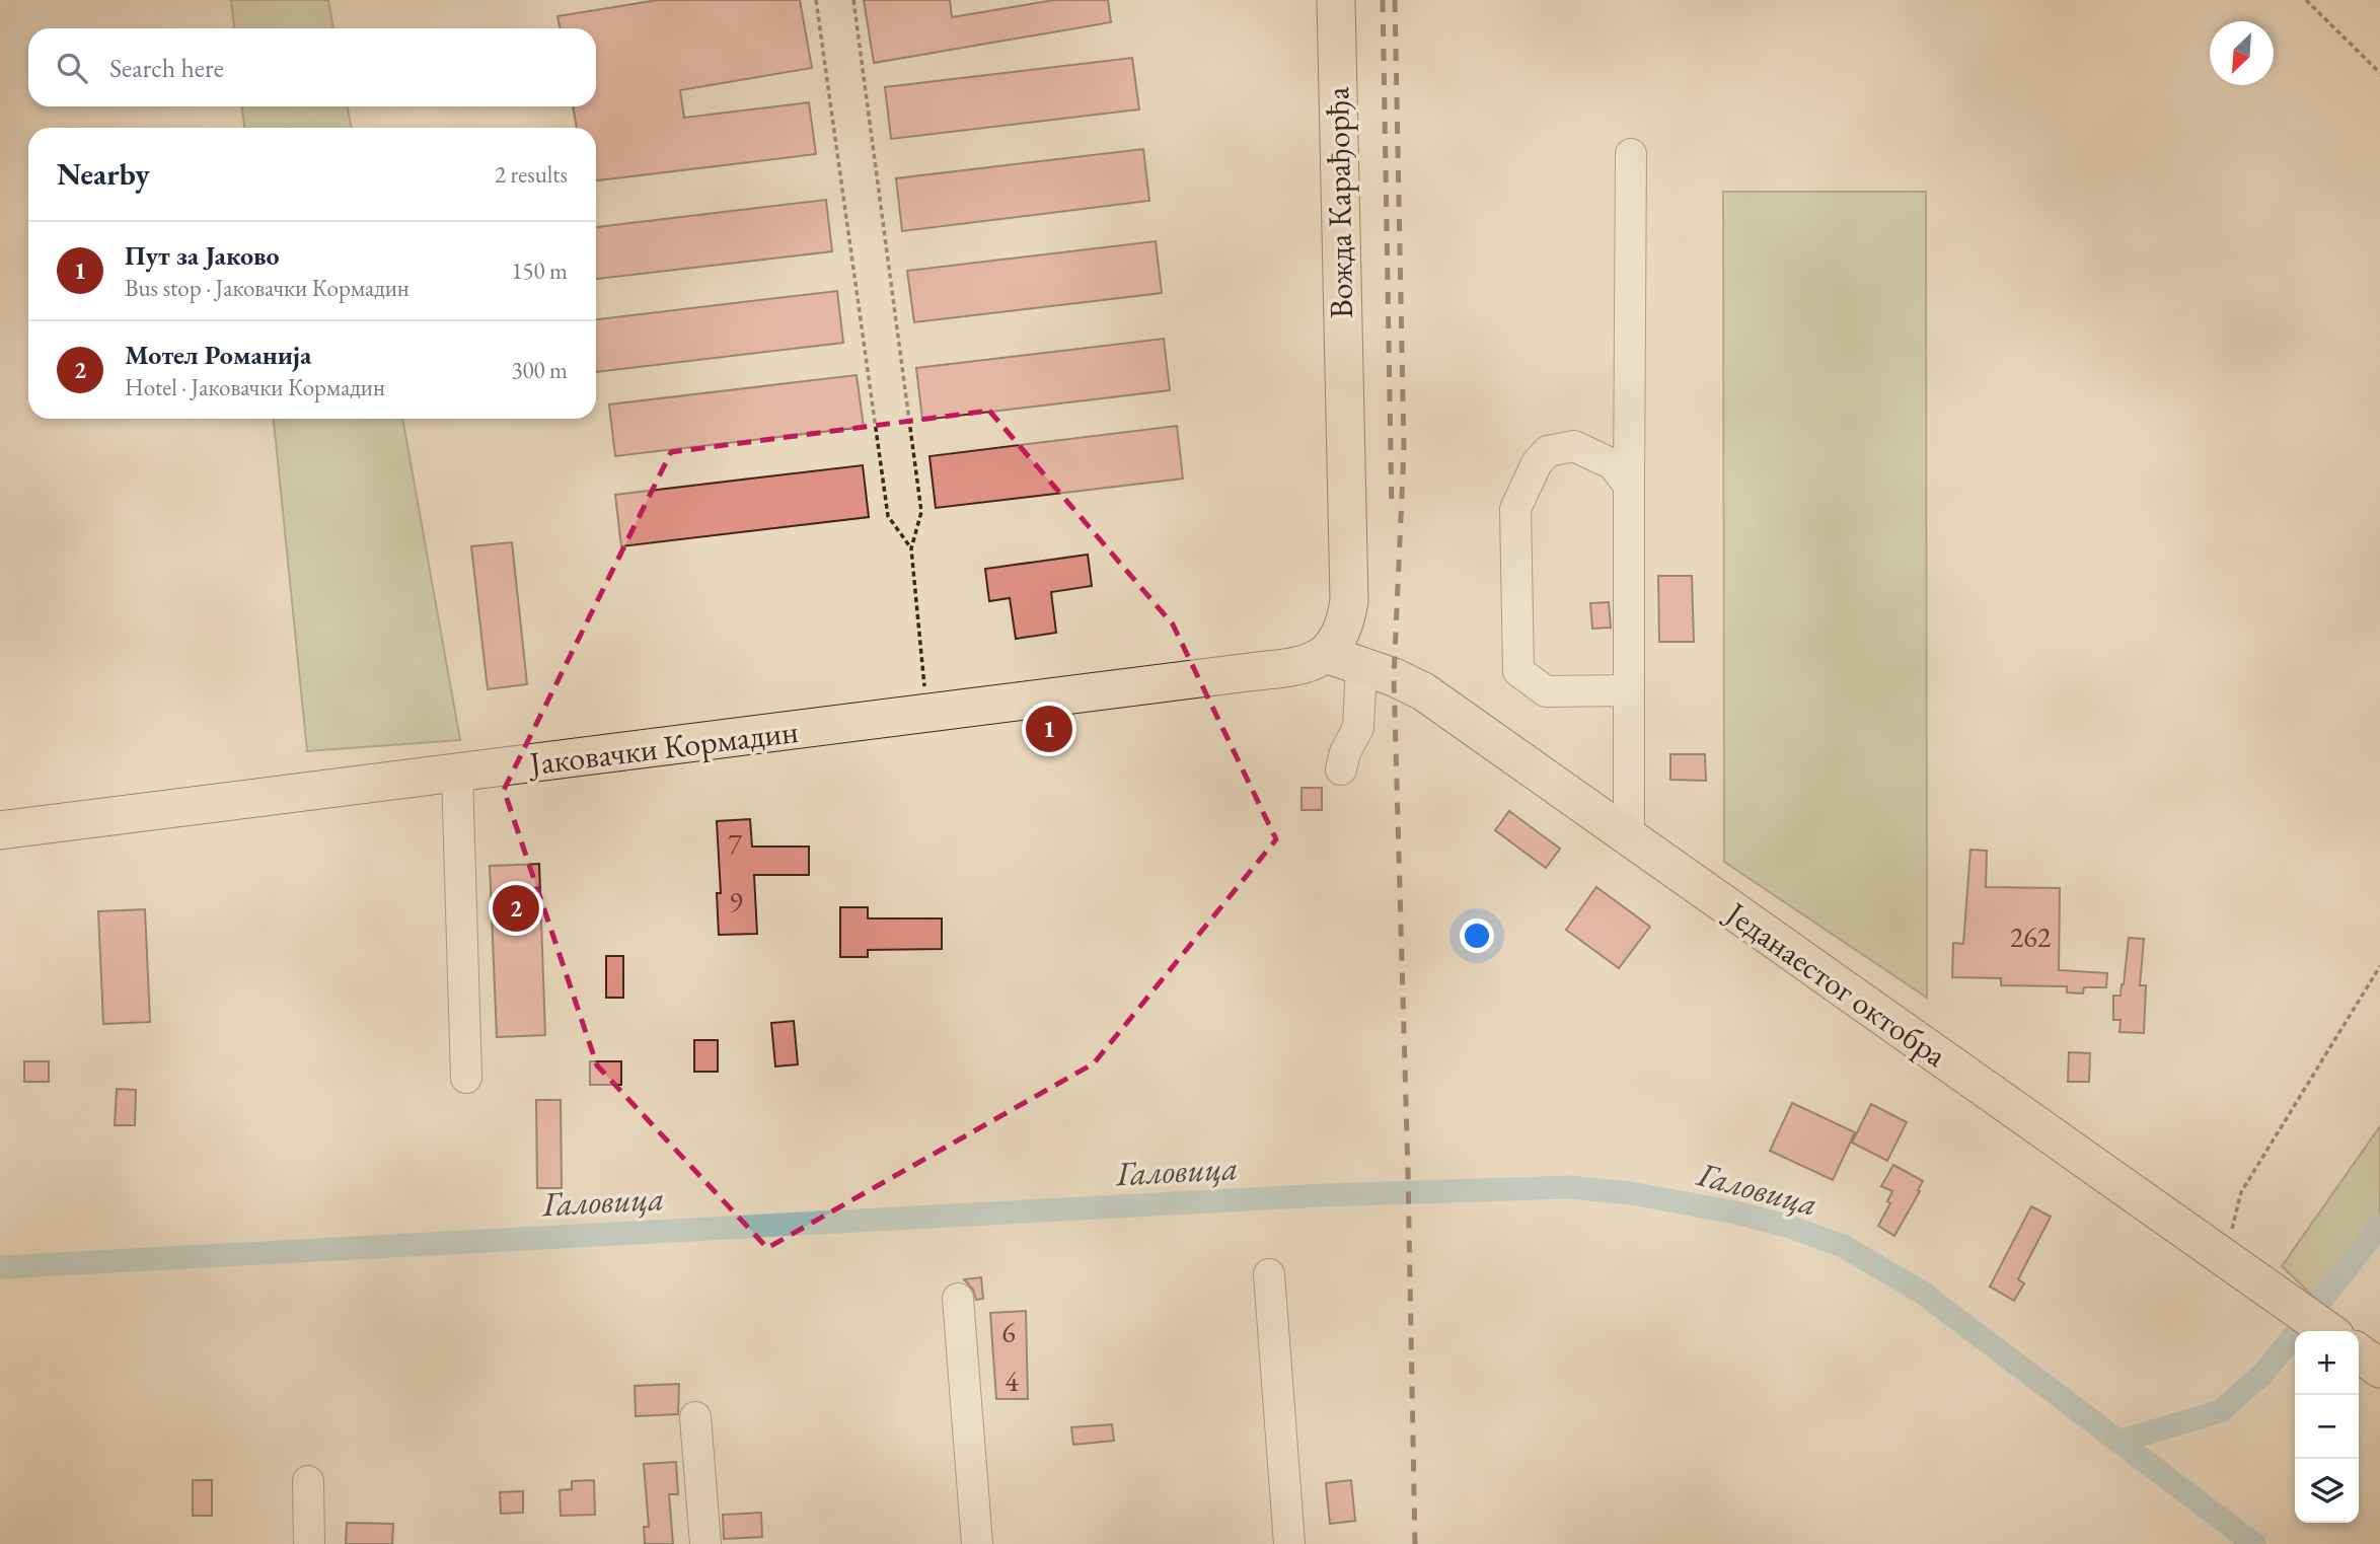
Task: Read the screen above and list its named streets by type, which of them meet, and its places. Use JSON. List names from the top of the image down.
{
  "streets": {
    "main road": ["Вожда Карађорђа", "Јаковачки Кормадин", "Једанаестог октобра"]
  },
  "crossings": [
    ["Вожда Карађорђа", "Јаковачки Кормадин"],
    ["Вожда Карађорђа", "Једанаестог октобра"],
    ["Јаковачки Кормадин", "Једанаестог октобра"]
  ],
  "water": ["Галовица"],
  "house_numbers": [
    "7",
    "9",
    "262",
    "6",
    "4"
  ],
  "north": "bottom left",
  "page": {
    "search": "Search here",
    "heading": ["Nearby", "2 results"],
    "list": [
      {
        "mark": "1",
        "name": "Пут за Јаково",
        "note": "Bus stop · Јаковачки Кормадин",
        "value": "150 m"
      },
      {
        "mark": "2",
        "name": "Мотел Романија",
        "note": "Hotel · Јаковачки Кормадин",
        "value": "300 m"
      }
    ],
    "pins": ["1", "2"],
    "map_buttons": ["+", "−"]
  }
}
